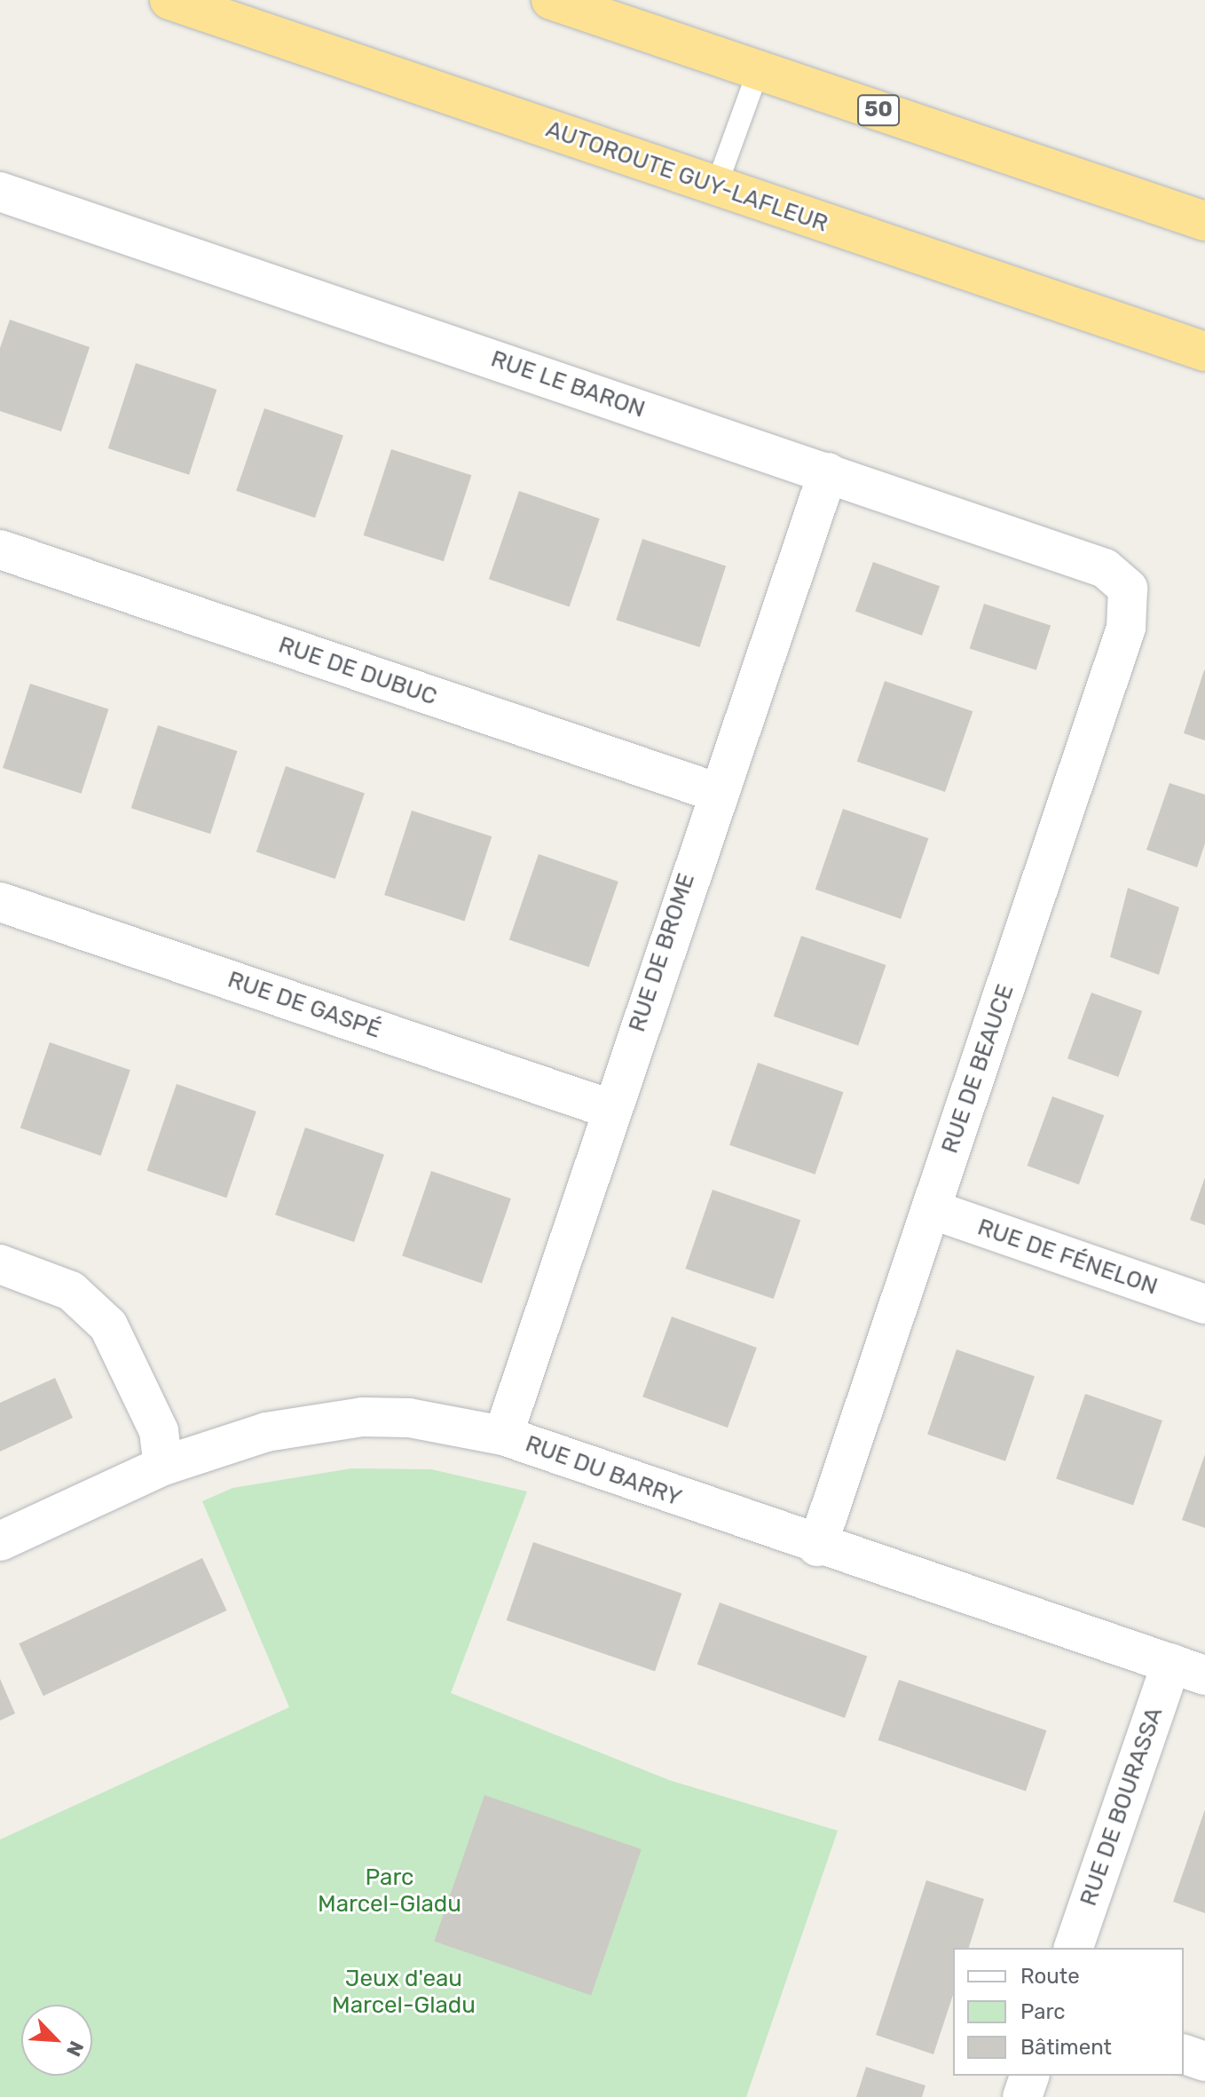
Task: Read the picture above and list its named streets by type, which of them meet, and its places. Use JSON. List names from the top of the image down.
{
  "streets": {
    "highway": ["50", "AUTOROUTE GUY-LAFLEUR"],
    "street": [
      "RUE LE BARON",
      "RUE DE DUBUC",
      "RUE DE BROME",
      "RUE DE GASPÉ",
      "RUE DE BEAUCE",
      "RUE DE FÉNELON",
      "RUE DU BARRY",
      "RUE DE BOURASSA"
    ]
  },
  "crossings": [
    ["RUE LE BARON", "RUE DE BROME"],
    ["RUE LE BARON", "RUE DE BEAUCE"],
    ["RUE DE DUBUC", "RUE DE BROME"],
    ["RUE DE BROME", "RUE DE GASPÉ"],
    ["RUE DE BROME", "RUE DU BARRY"],
    ["RUE DE BEAUCE", "RUE DE FÉNELON"],
    ["RUE DE BEAUCE", "RUE DU BARRY"],
    ["RUE DU BARRY", "RUE DE BOURASSA"]
  ],
  "parks": ["Parc Marcel-Gladu", "Jeux d'eau Marcel-Gladu"],
  "legend": ["Route", "Parc", "Bâtiment"],
  "north": "bottom right"
}
